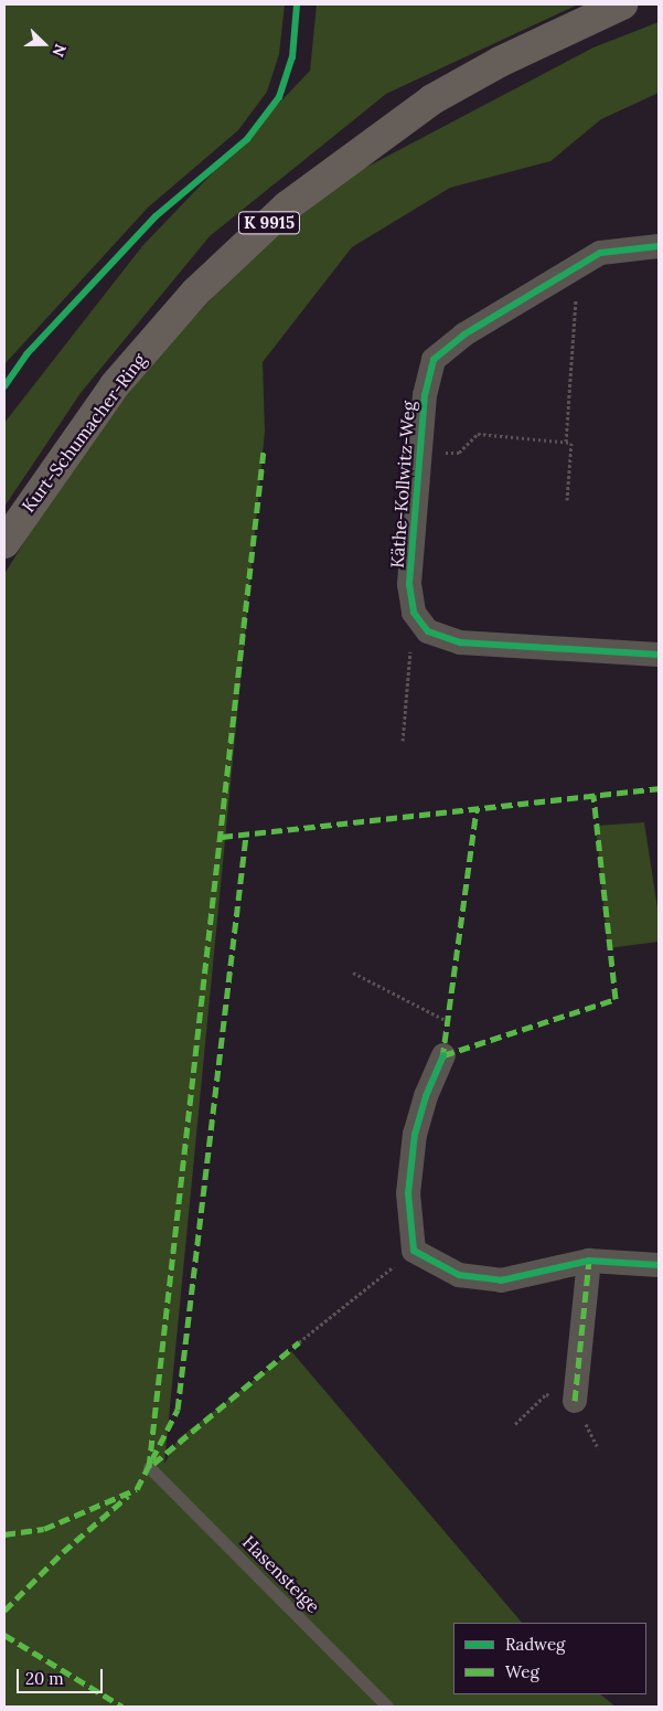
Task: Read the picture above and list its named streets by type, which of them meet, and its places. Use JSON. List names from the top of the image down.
{
  "streets": {
    "main road": ["K 9915", "Kurt-Schumacher-Ring"],
    "street": ["Käthe-Kollwitz-Weg"],
    "lane": ["Hasensteige"]
  },
  "legend": ["Radweg", "Weg"],
  "scale_bar": "20 m",
  "north": "right"
}
